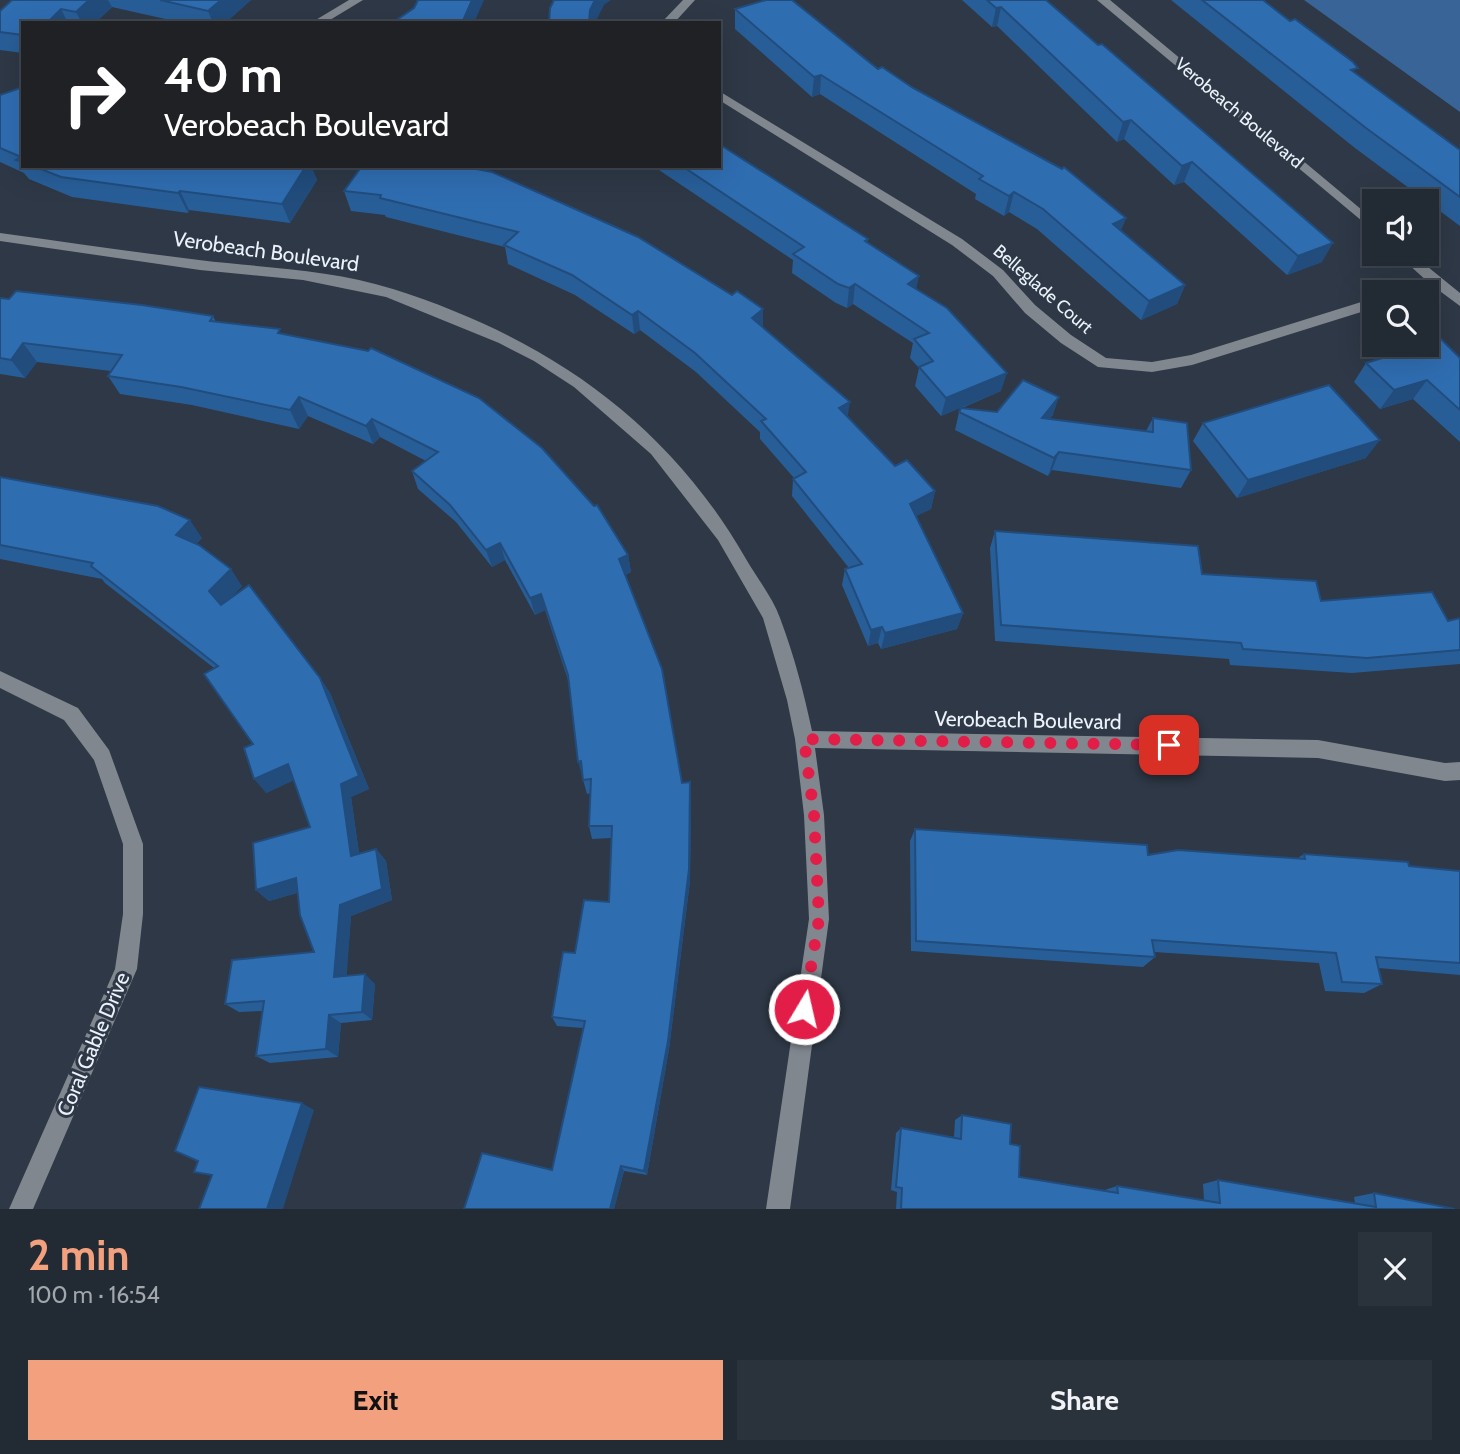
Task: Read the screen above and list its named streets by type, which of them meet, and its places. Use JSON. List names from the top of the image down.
{
  "streets": {
    "street": ["Verobeach Boulevard", "Belleglade Court", "Coral Gable Drive"]
  },
  "page": {
    "turn": ["40 m", "Verobeach Boulevard"],
    "heading": ["2 min", "100 m · 16:54"],
    "buttons": ["Exit", "Share"]
  }
}
